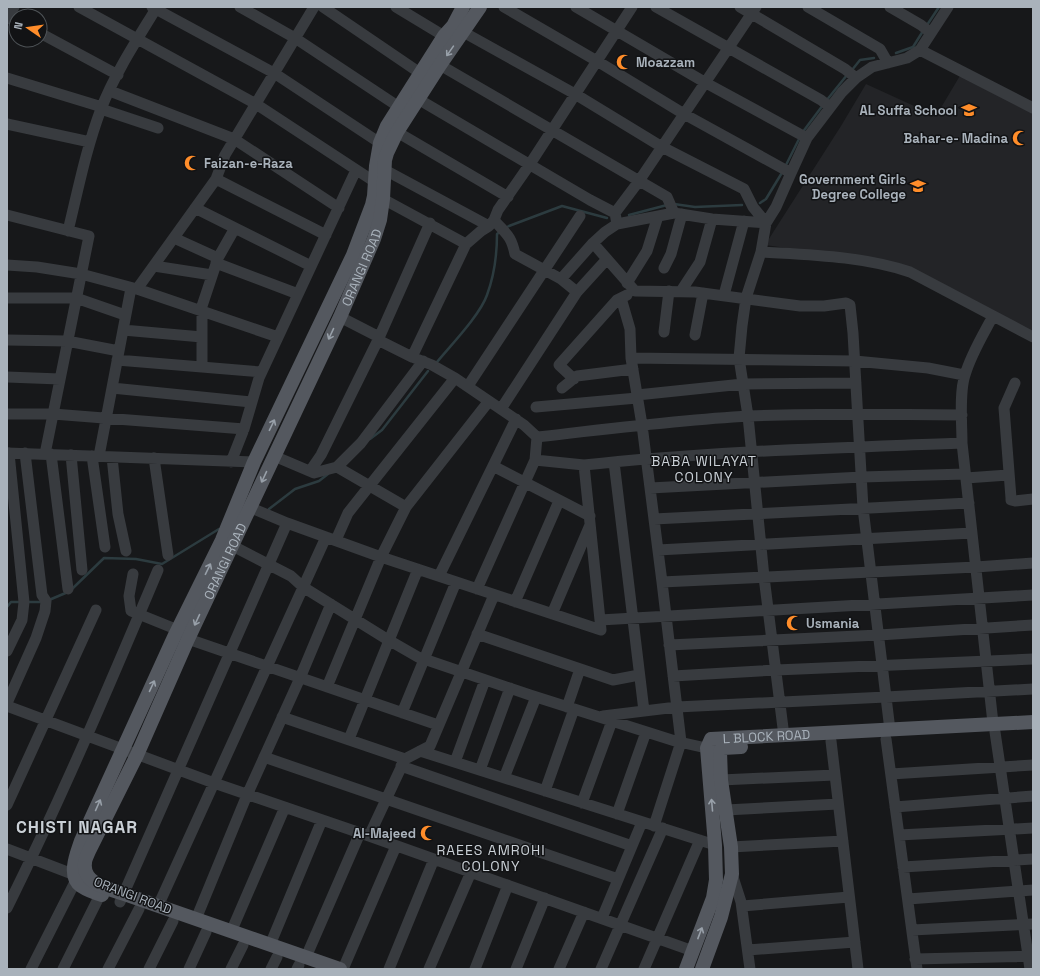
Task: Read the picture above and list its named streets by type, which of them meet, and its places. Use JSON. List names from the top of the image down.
{
  "streets": {
    "main road": ["ORANGI ROAD", "L BLOCK ROAD"]
  },
  "districts": ["BABA WILAYAT COLONY", "CHISTI NAGAR", "RAEES AMROHI COLONY"],
  "places": {
    "mosque": [
      "Moazzam",
      "Bahar-e- Madina",
      "Faizan-e-Raza",
      "Usmania",
      "Al-Majeed"
    ],
    "school or university": ["AL Suffa School", "Government Girls Degree College"]
  },
  "north": "left"
}
